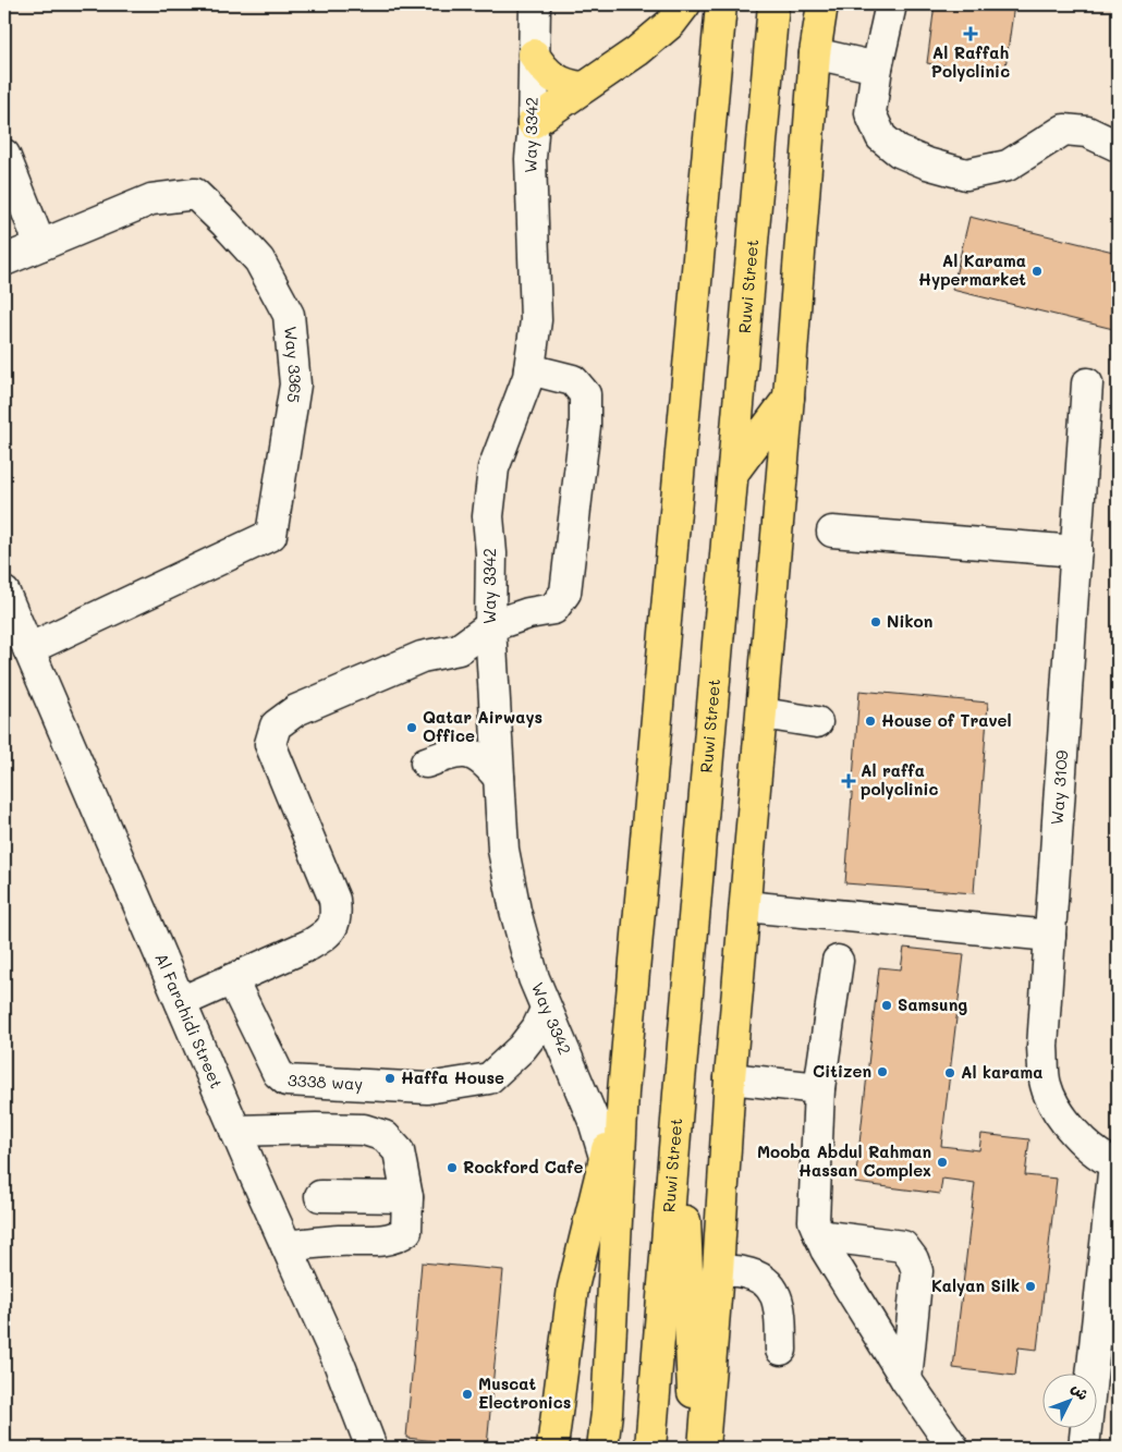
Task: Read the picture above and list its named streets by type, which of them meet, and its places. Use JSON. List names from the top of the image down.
{
  "streets": {
    "main road": ["Ruwi Street"],
    "street": [
      "Way 3342",
      "Way 3365",
      "Way 3109",
      "Al Farahidi Street",
      "3338 way"
    ]
  },
  "crossings": [
    ["Way 3342", "3338 way"],
    ["Way 3365", "Al Farahidi Street"]
  ],
  "places": {
    "health": ["Al Raffah Polyclinic", "Al raffa polyclinic"],
    "other": [
      "Al Karama Hypermarket",
      "Nikon",
      "House of Travel",
      "Qatar Airways Office",
      "Samsung",
      "Citizen",
      "Al karama",
      "Haffa House",
      "Mooba Abdul Rahman Hassan Complex",
      "Rockford Cafe",
      "Kalyan Silk",
      "Muscat Electronics"
    ]
  },
  "north": "top right"
}
